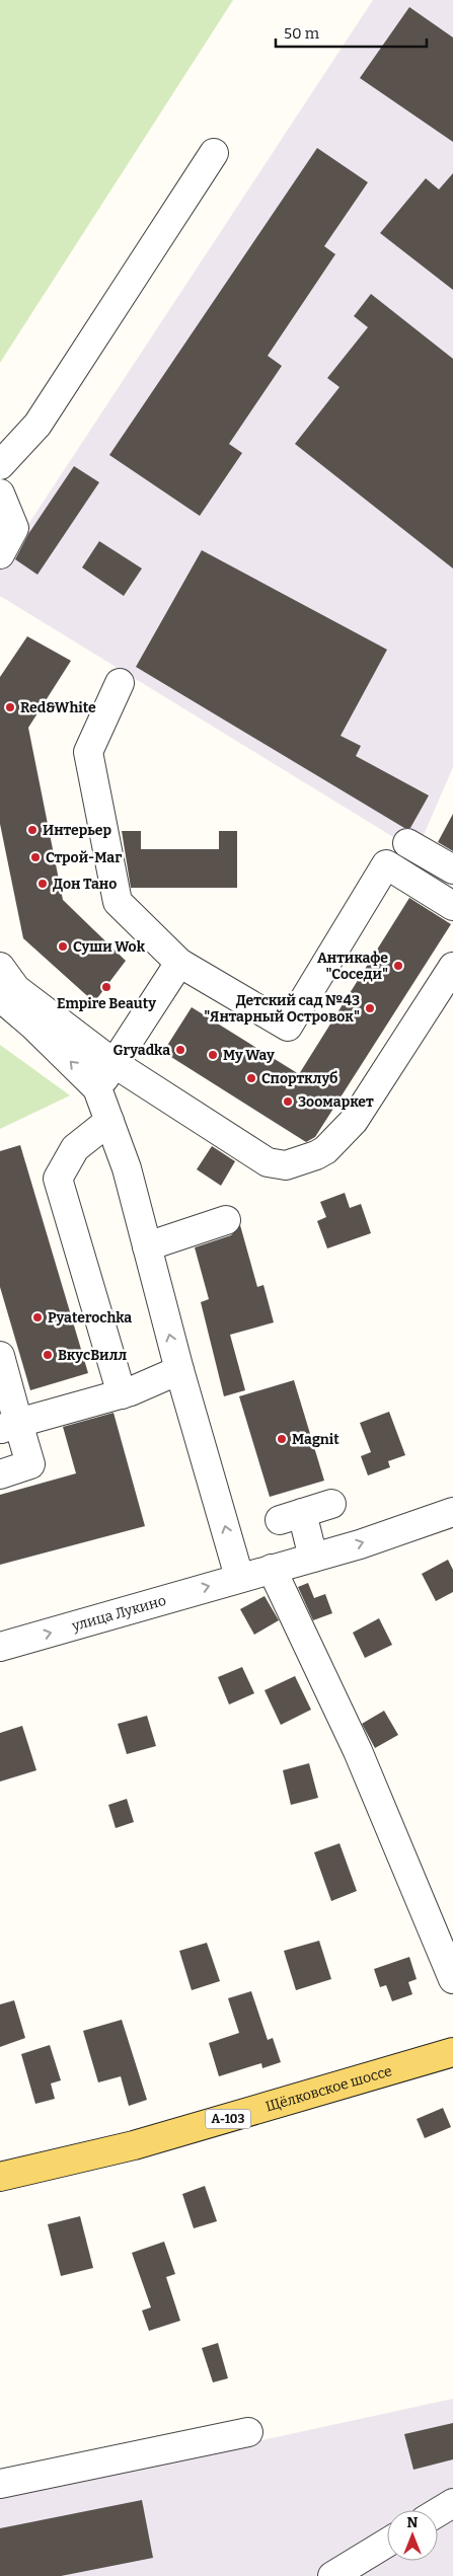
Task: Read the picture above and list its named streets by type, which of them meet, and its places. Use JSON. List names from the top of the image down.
{
  "streets": {
    "main road": ["Щёлковское шоссе", "А-103"],
    "street": ["улица Лукино"]
  },
  "places": [
    "Red&White",
    "Интерьер",
    "Строй-Маг",
    "Дон Тано",
    "Суши Wok",
    "Антикафе \"Соседи\"",
    "Empire Beauty",
    "Детский сад №43 \"Янтарный Островок\"",
    "Gryadka",
    "My Way",
    "Спортклуб",
    "Зоомаркет",
    "Pyaterochka",
    "ВкусВилл",
    "Magnit"
  ],
  "scale_bar": "50 m",
  "north": "top"
}
